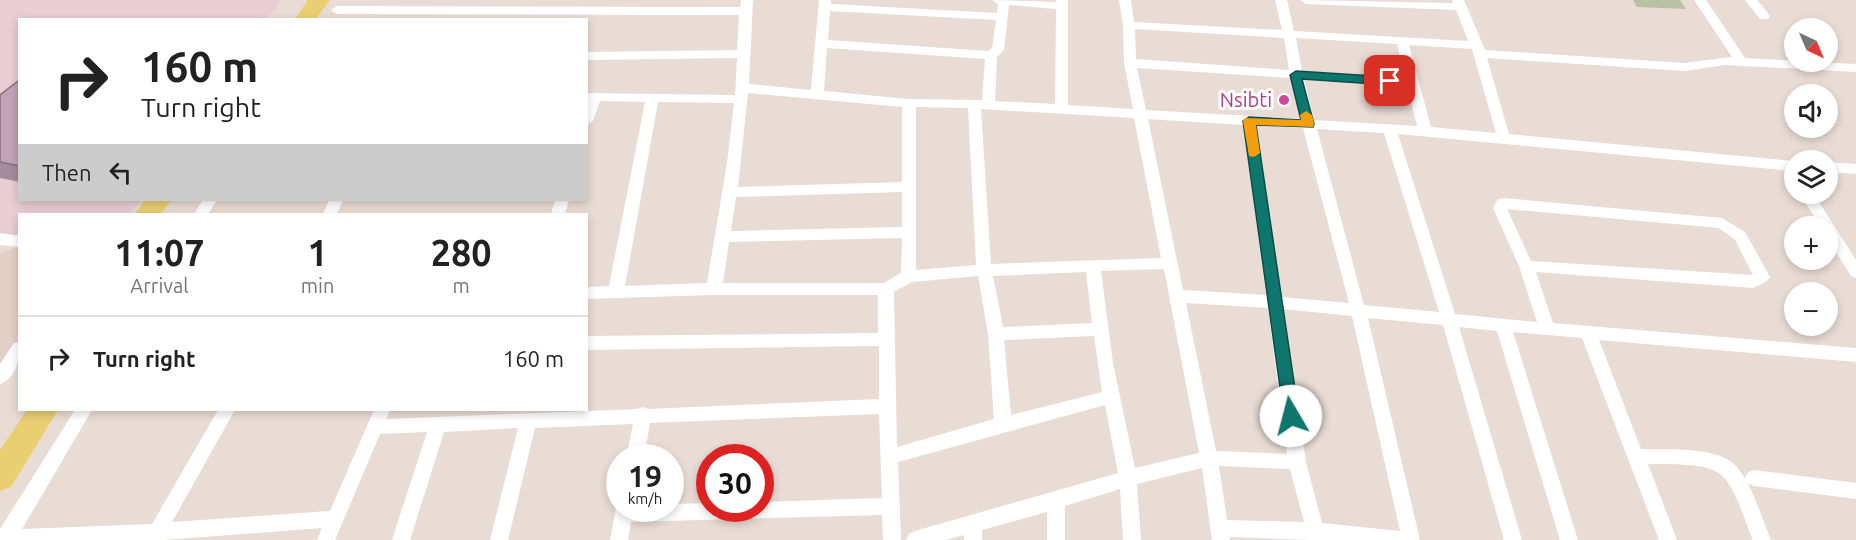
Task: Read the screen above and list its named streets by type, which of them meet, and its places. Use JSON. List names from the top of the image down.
{
  "places": ["Nsibti"],
  "north": "bottom right",
  "page": {
    "map_buttons": ["+", "−"],
    "turn": ["160 m", "Turn right"],
    "then": "Then",
    "eta": [
      "11:07",
      "Arrival",
      "1",
      "min",
      "280",
      "m"
    ],
    "list": [
      {
        "name": "Turn right",
        "value": "160 m"
      }
    ],
    "speed": "19 km/h",
    "limit": "30"
  }
}
